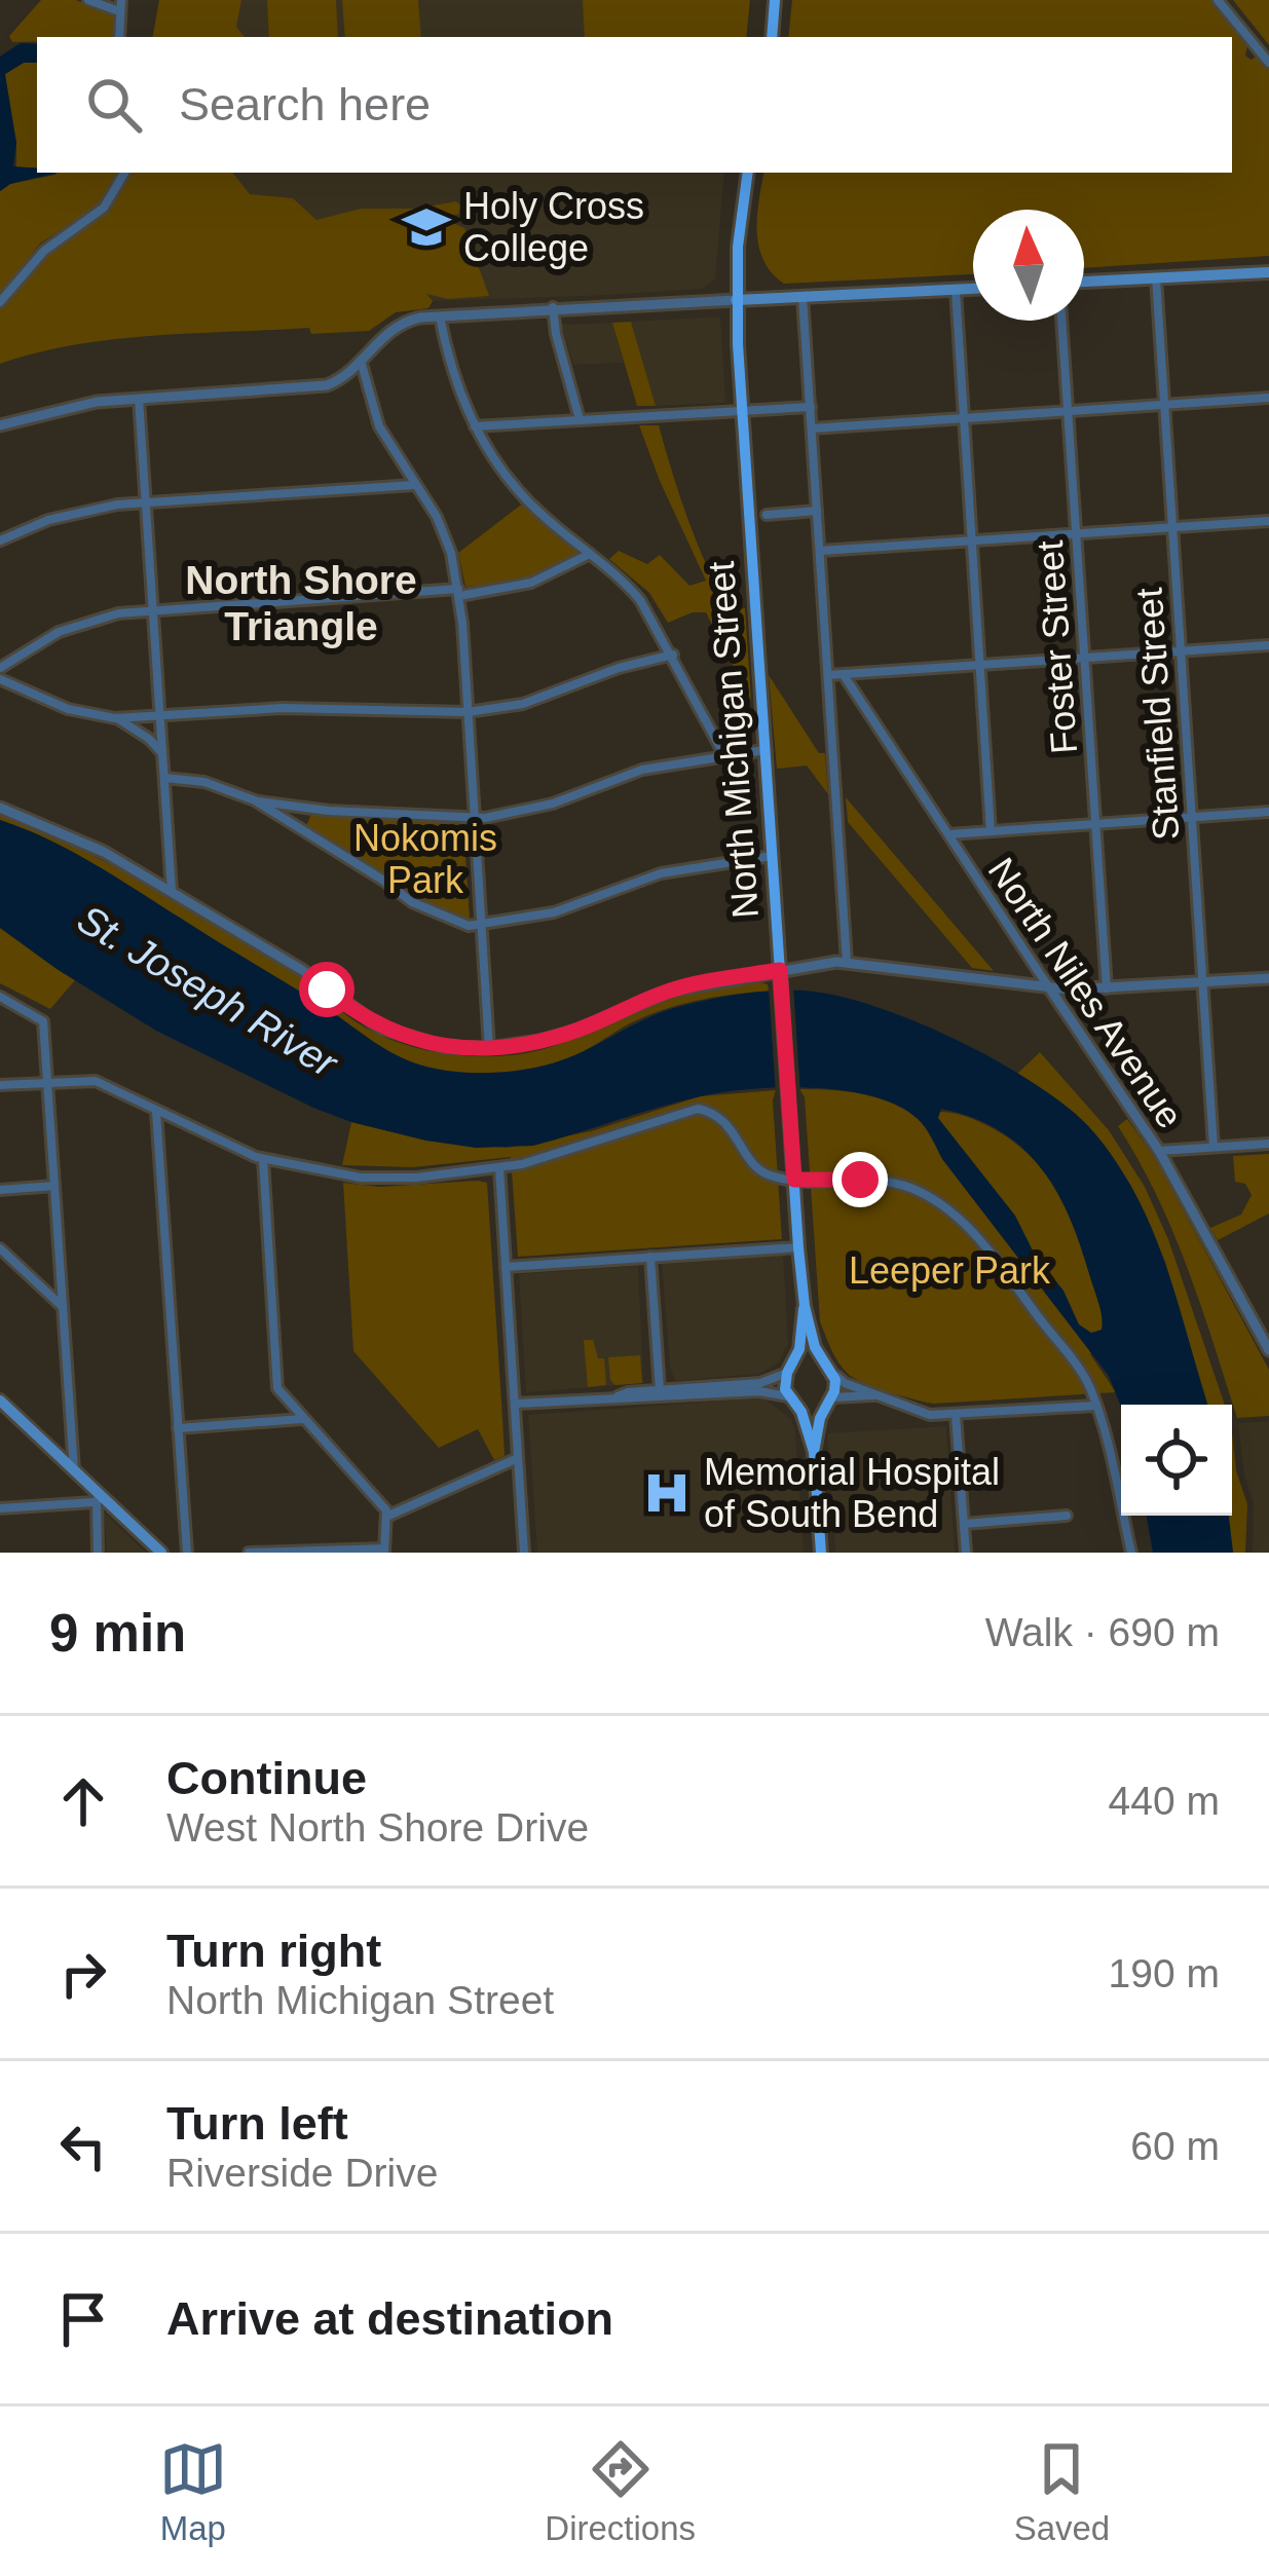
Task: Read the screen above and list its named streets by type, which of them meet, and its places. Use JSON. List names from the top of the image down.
{
  "streets": {
    "main road": ["North Michigan Street"],
    "street": ["Foster Street", "Stanfield Street", "North Niles Avenue"]
  },
  "districts": ["North Shore Triangle"],
  "water": ["St. Joseph River"],
  "parks": ["Nokomis Park", "Leeper Park"],
  "places": {
    "school or university": ["Holy Cross College"],
    "hospital": ["Memorial Hospital of South Bend"]
  },
  "north": "top",
  "page": {
    "search": "Search here",
    "heading": ["9 min", "Walk · 690 m"],
    "list": [
      ["Continue", "West North Shore Drive", "440 m"],
      ["Turn right", "North Michigan Street", "190 m"],
      ["Turn left", "Riverside Drive", "60 m"],
      "Arrive at destination"
    ],
    "nav": ["Map", "Directions", "Saved"]
  }
}
